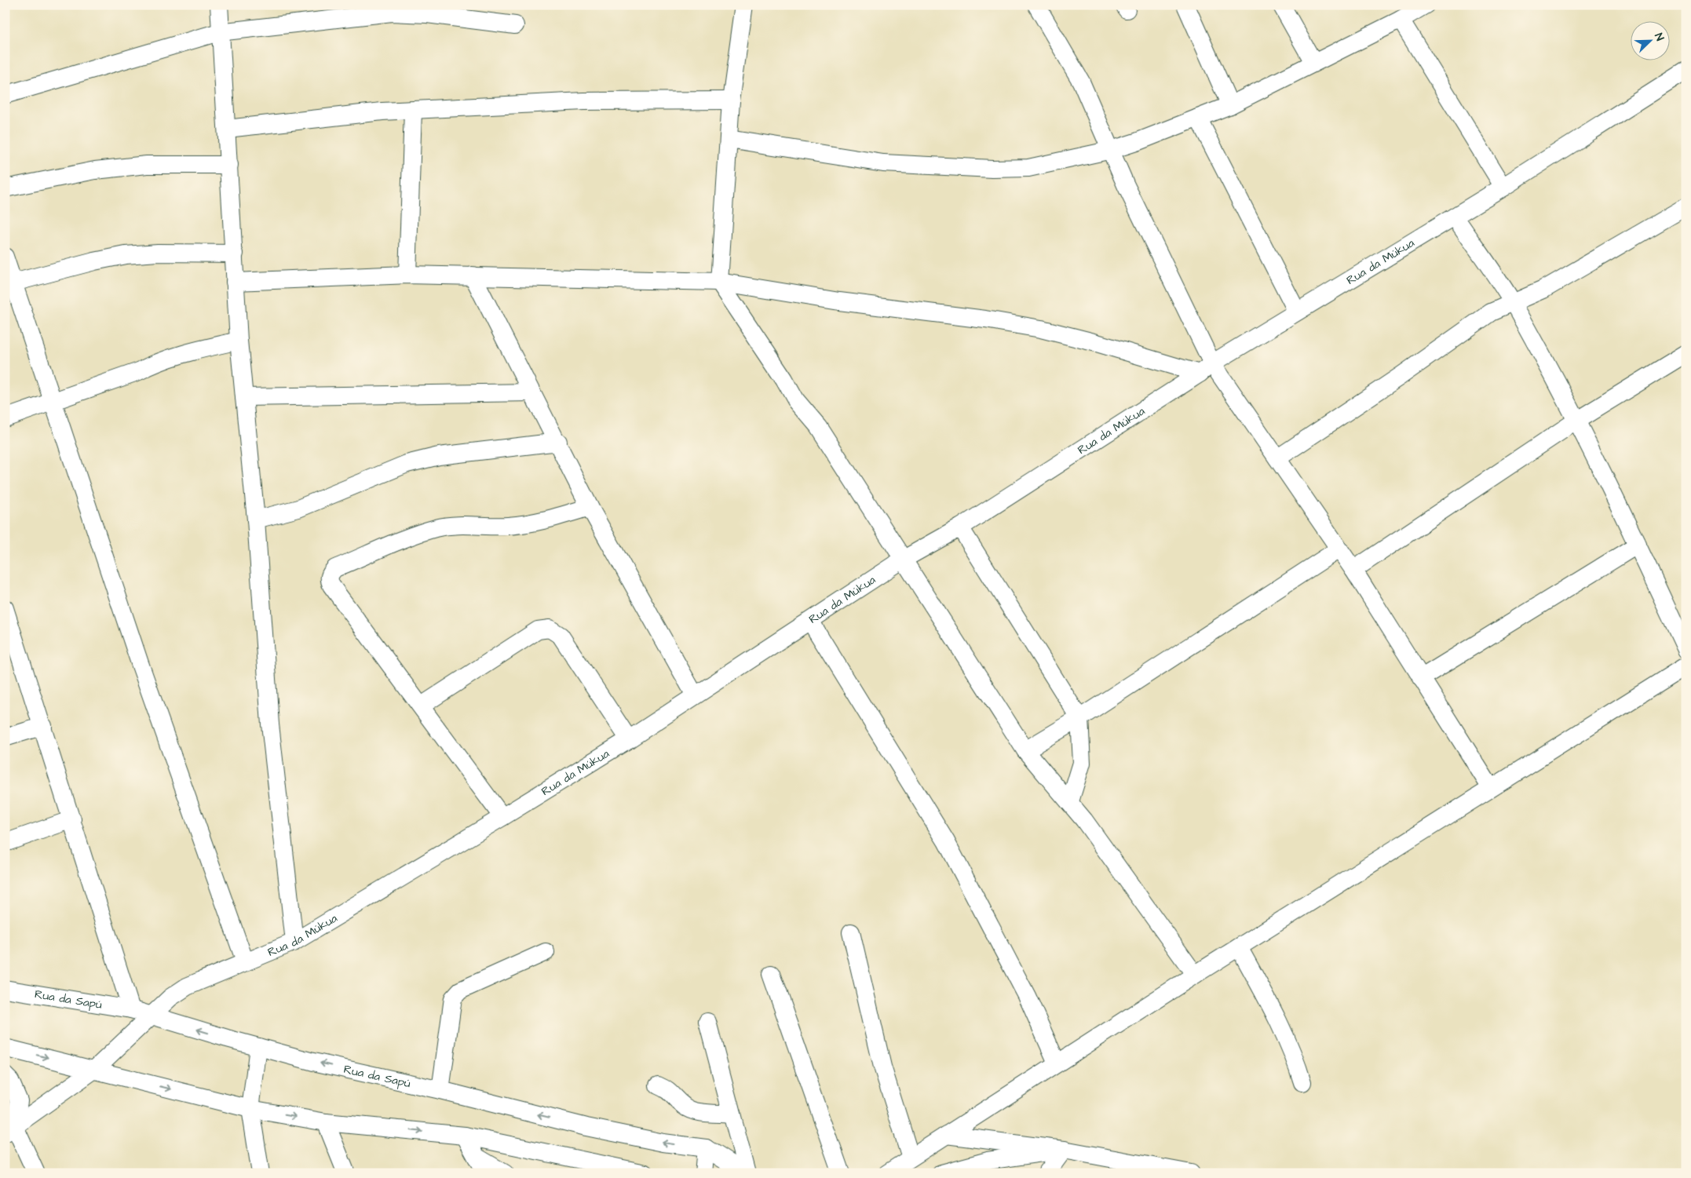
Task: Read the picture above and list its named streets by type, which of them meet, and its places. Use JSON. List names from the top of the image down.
{
  "streets": {
    "street": ["Rua da Múkua", "Rua da Sapú"]
  },
  "crossings": [
    ["Rua da Múkua", "Rua da Sapú"]
  ],
  "north": "top right"
}
